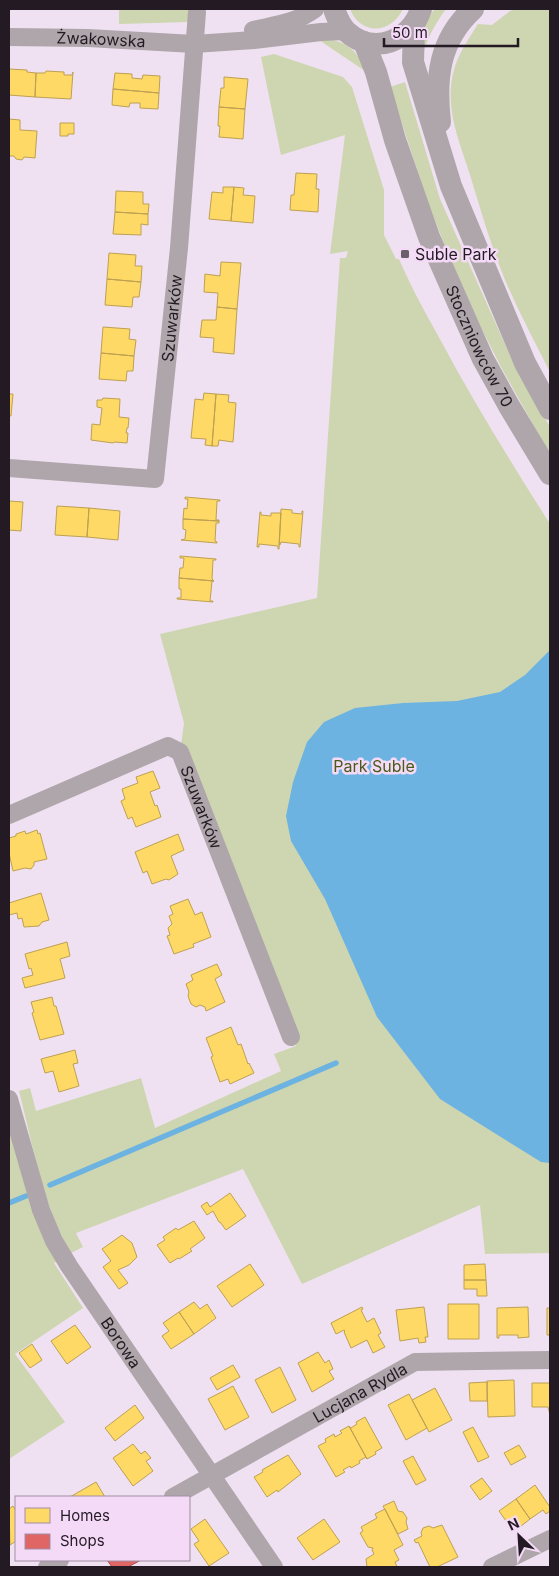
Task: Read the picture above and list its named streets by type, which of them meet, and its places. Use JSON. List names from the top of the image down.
{
  "streets": {
    "street": [
      "Żwakowska",
      "Szuwarków",
      "Stoczniowców 70",
      "Borowa",
      "Lucjana Rydla"
    ]
  },
  "crossings": [
    ["Żwakowska", "Szuwarków"],
    ["Żwakowska", "Stoczniowców 70"],
    ["Borowa", "Lucjana Rydla"]
  ],
  "parks": ["Park Suble"],
  "places": {
    "transit": ["Suble Park"]
  },
  "legend": ["Homes", "Shops"],
  "scale_bar": "50 m",
  "north": "top left"
}
